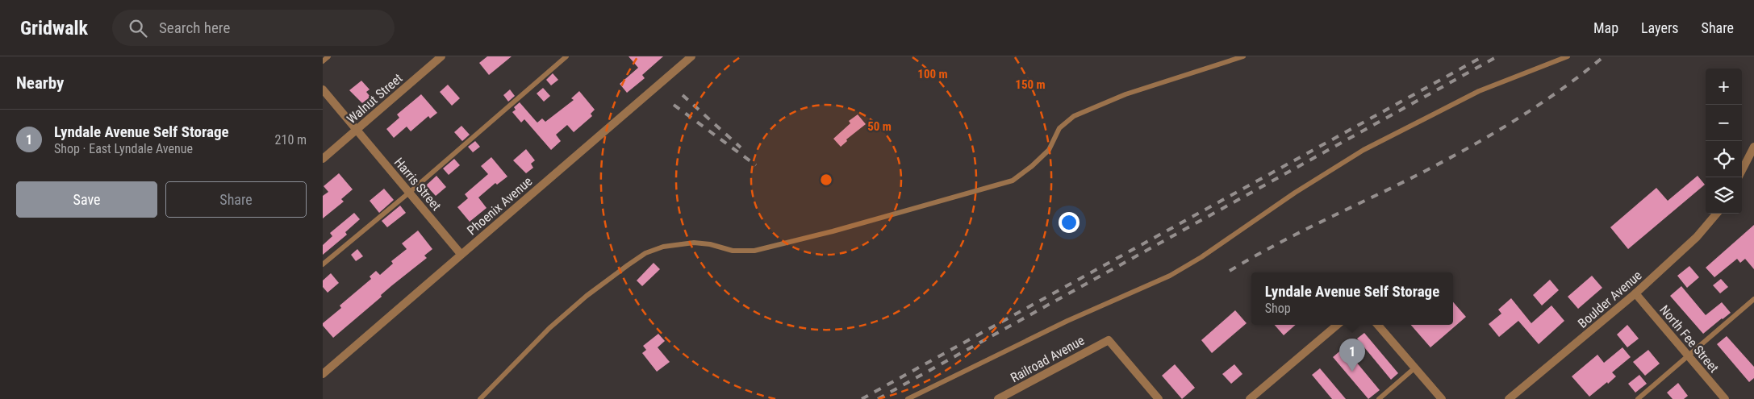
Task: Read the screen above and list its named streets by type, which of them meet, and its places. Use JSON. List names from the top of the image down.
{
  "streets": {
    "street": [
      "Walnut Street",
      "Harris Street",
      "Phoenix Avenue",
      "Boulder Avenue",
      "North Fee Street",
      "Railroad Avenue"
    ]
  },
  "crossings": [
    ["Walnut Street", "Harris Street"],
    ["Harris Street", "Phoenix Avenue"],
    ["Boulder Avenue", "North Fee Street"]
  ],
  "page": {
    "header": "Gridwalk",
    "search": "Search here",
    "nav": ["Map", "Layers", "Share"],
    "heading": "Nearby",
    "map_buttons": ["+", "−"],
    "list": [
      {
        "mark": "1",
        "name": "Lyndale Avenue Self Storage",
        "note": "Shop · East Lyndale Avenue",
        "value": "210 m"
      }
    ],
    "buttons": ["Save", "Share"],
    "popup": ["Lyndale Avenue Self Storage", "Shop"],
    "pins": "1"
  },
  "rings": ["100 m", "150 m", "50 m"]
}
